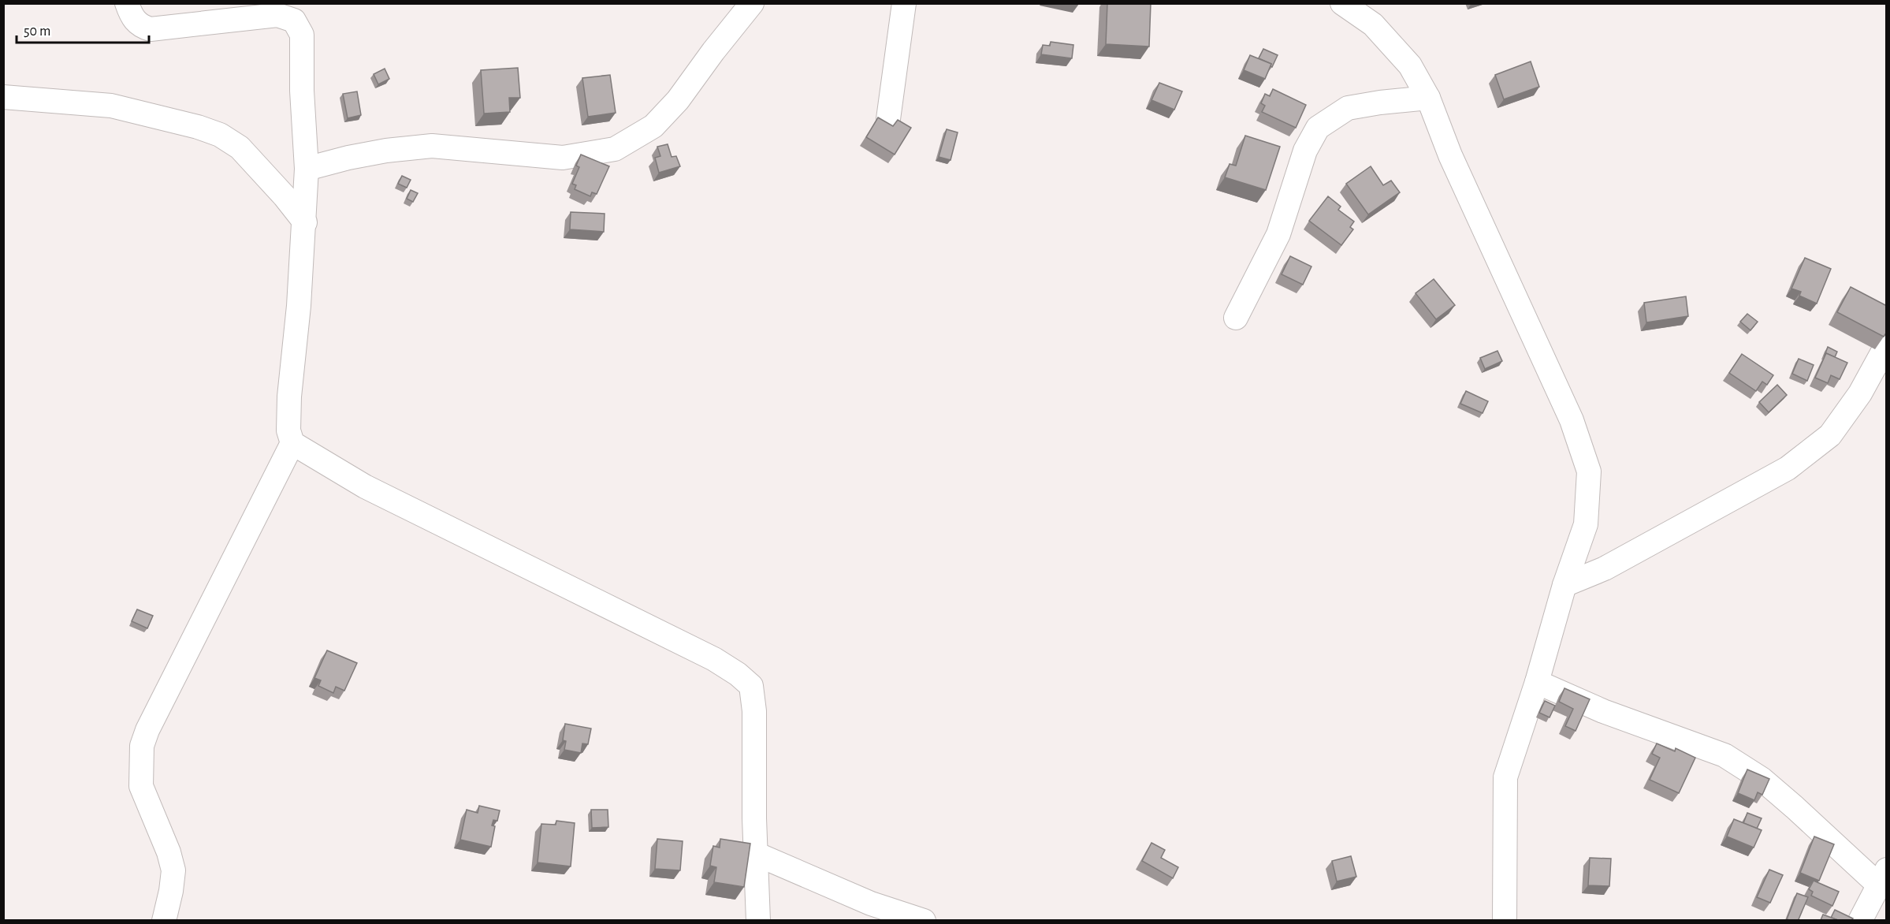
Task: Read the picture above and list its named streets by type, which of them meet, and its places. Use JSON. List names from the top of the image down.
{
  "scale_bar": "50 m"
}
